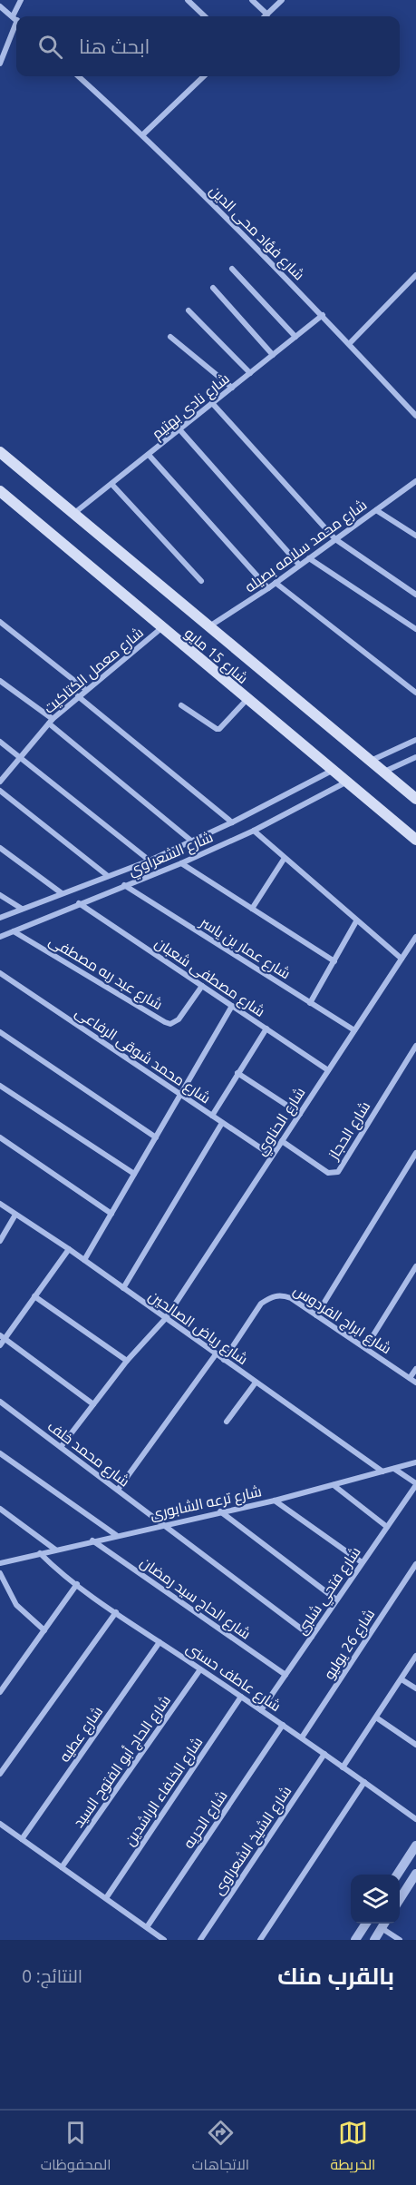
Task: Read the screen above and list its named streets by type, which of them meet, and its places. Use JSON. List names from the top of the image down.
{
  "streets": {
    "main road": ["شارع 15 مايو"],
    "street": [
      "شارع فؤاد محى الدين",
      "شارع نادى بهتيم",
      "شارع محمد سلامه بصيله",
      "شارع معمل الكتاكيت",
      "شارع الشعراوي",
      "شارع عمار بن ياسر",
      "شارع عبد ربه مصطفى",
      "شارع مصطفى شعبان",
      "شارع محمد شوقى الرفاعى",
      "شارع الحناوي",
      "شارع الحجاز",
      "شارع ابراج الفردوس",
      "شارع رياض الصالحين",
      "شارع محمد خلف",
      "شارع ترعه الشابورى",
      "شارع فتحي شلبى",
      "شارع الحاج سيد رمضان",
      "شارع 26 يوليو",
      "شارع عاطف حسنى",
      "شارع عطيه",
      "شارع الحاج أبو الفتوح السيد",
      "شارع الخلفاء الراشدين",
      "شارع الحريه",
      "شارع الشيخ الشعراوى"
    ]
  },
  "crossings": [
    ["شارع فؤاد محى الدين", "شارع نادى بهتيم"],
    ["شارع نادى بهتيم", "شارع 15 مايو"],
    ["شارع محمد سلامه بصيله", "شارع 15 مايو"],
    ["شارع 15 مايو", "شارع معمل الكتاكيت"],
    ["شارع 15 مايو", "شارع الشعراوي"],
    ["شارع الشعراوي", "شارع عمار بن ياسر"],
    ["شارع الشعراوي", "شارع عبد ربه مصطفى"],
    ["شارع الشعراوي", "شارع مصطفى شعبان"],
    ["شارع عمار بن ياسر", "شارع الحناوي"],
    ["شارع عبد ربه مصطفى", "شارع مصطفى شعبان"],
    ["شارع مصطفى شعبان", "شارع الحناوي"],
    ["شارع محمد شوقى الرفاعى", "شارع الحناوي"],
    ["شارع الحناوي", "شارع الحجاز"],
    ["شارع الحناوي", "شارع رياض الصالحين"],
    ["شارع الحناوي", "شارع محمد خلف"],
    ["شارع ابراج الفردوس", "شارع رياض الصالحين"],
    ["شارع رياض الصالحين", "شارع ترعه الشابورى"],
    ["شارع محمد خلف", "شارع ترعه الشابورى"],
    ["شارع محمد خلف", "شارع فتحي شلبى"],
    ["شارع ترعه الشابورى", "شارع الحاج سيد رمضان"],
    ["شارع ترعه الشابورى", "شارع عاطف حسنى"],
    ["شارع فتحي شلبى", "شارع الحاج سيد رمضان"],
    ["شارع فتحي شلبى", "شارع عاطف حسنى"],
    ["شارع 26 يوليو", "شارع عاطف حسنى"],
    ["شارع عاطف حسنى", "شارع عطيه"],
    ["شارع عاطف حسنى", "شارع الحاج أبو الفتوح السيد"],
    ["شارع عاطف حسنى", "شارع الخلفاء الراشدين"],
    ["شارع عاطف حسنى", "شارع الحريه"],
    ["شارع عاطف حسنى", "شارع الشيخ الشعراوى"]
  ],
  "page": {
    "search": "ابحث هنا",
    "heading": ["بالقرب منك", "النتائج: 0"],
    "nav": ["الخريطة", "الاتجاهات", "المحفوظات"]
  }
}
